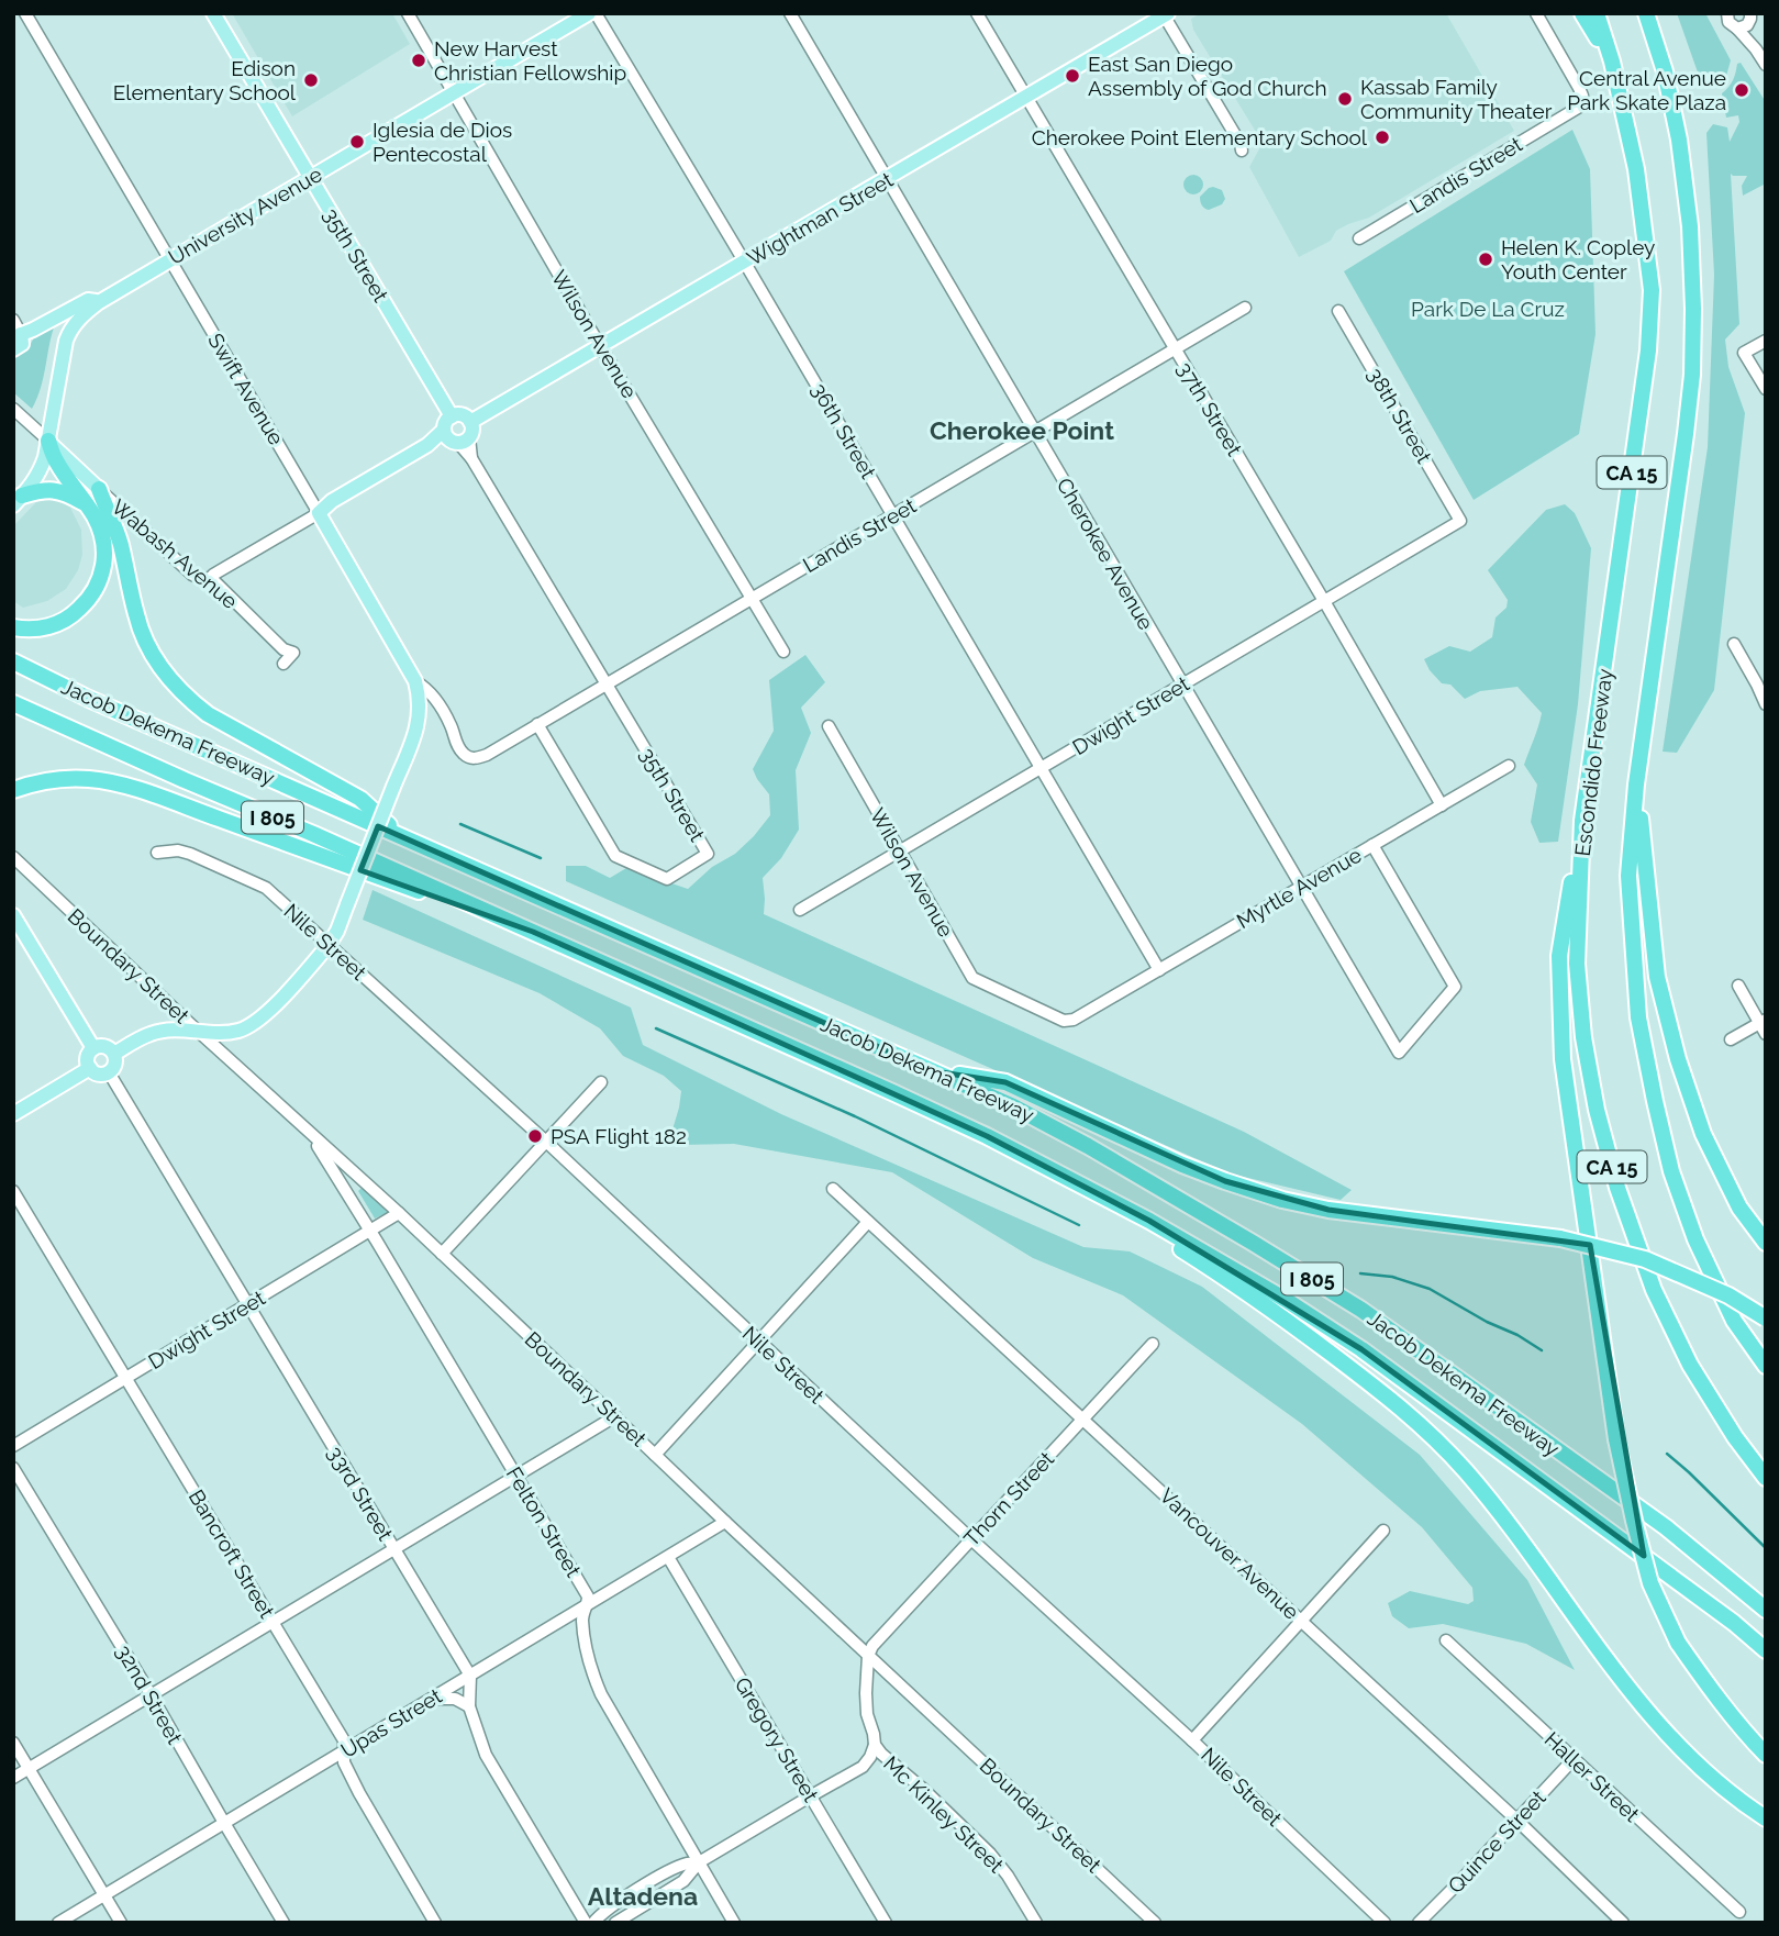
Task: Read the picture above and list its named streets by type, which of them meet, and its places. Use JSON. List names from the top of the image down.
{
  "streets": {
    "highway": [
      "CA 15",
      "Jacob Dekema Freeway",
      "Escondido Freeway",
      "I 805"
    ],
    "main road": [
      "University Avenue",
      "Wightman Street",
      "35th Street",
      "Swift Avenue",
      "Wabash Avenue"
    ],
    "street": [
      "Landis Street",
      "Wilson Avenue",
      "37th Street",
      "38th Street",
      "36th Street",
      "Cherokee Avenue",
      "Dwight Street",
      "Myrtle Avenue",
      "Nile Street",
      "Boundary Street",
      "33rd Street",
      "Thorn Street",
      "Felton Street",
      "Bancroft Street",
      "Vancouver Avenue",
      "32nd Street",
      "Upas Street",
      "Gregory Street",
      "Haller Street",
      "Mc Kinley Street",
      "Quince Street"
    ]
  },
  "crossings": [
    ["Landis Street", "35th Street"],
    ["Landis Street", "Wilson Avenue"],
    ["Landis Street", "Swift Avenue"],
    ["Landis Street", "37th Street"],
    ["Landis Street", "36th Street"],
    ["Landis Street", "Cherokee Avenue"],
    ["University Avenue", "35th Street"],
    ["University Avenue", "Wilson Avenue"],
    ["University Avenue", "Swift Avenue"],
    ["University Avenue", "Wabash Avenue"],
    ["Wightman Street", "35th Street"],
    ["Wightman Street", "Wilson Avenue"],
    ["Wightman Street", "Swift Avenue"],
    ["Wightman Street", "37th Street"],
    ["Wightman Street", "36th Street"],
    ["Wightman Street", "Wabash Avenue"],
    ["Wightman Street", "Cherokee Avenue"],
    ["Wilson Avenue", "Dwight Street"],
    ["Wilson Avenue", "Myrtle Avenue"],
    ["37th Street", "Dwight Street"],
    ["37th Street", "Myrtle Avenue"],
    ["38th Street", "Dwight Street"],
    ["36th Street", "Dwight Street"],
    ["36th Street", "Myrtle Avenue"],
    ["Cherokee Avenue", "Dwight Street"],
    ["Cherokee Avenue", "Myrtle Avenue"],
    ["Dwight Street", "Boundary Street"],
    ["Dwight Street", "33rd Street"],
    ["Dwight Street", "Felton Street"],
    ["Dwight Street", "Bancroft Street"],
    ["Nile Street", "Thorn Street"],
    ["Boundary Street", "Thorn Street"],
    ["Boundary Street", "Felton Street"],
    ["Boundary Street", "Upas Street"],
    ["Boundary Street", "Mc Kinley Street"],
    ["33rd Street", "Upas Street"],
    ["Thorn Street", "Vancouver Avenue"],
    ["Thorn Street", "Mc Kinley Street"],
    ["Felton Street", "Upas Street"],
    ["Bancroft Street", "Upas Street"],
    ["Vancouver Avenue", "Quince Street"],
    ["32nd Street", "Upas Street"],
    ["Upas Street", "Gregory Street"],
    ["Haller Street", "Quince Street"]
  ],
  "districts": ["Cherokee Point", "Altadena"],
  "parks": ["Park De La Cruz"],
  "places": [
    "New Harvest Christian Fellowship",
    "East San Diego Assembly of God Church",
    "Edison Elementary School",
    "Central Avenue Park Skate Plaza",
    "Kassab Family Community Theater",
    "Cherokee Point Elementary School",
    "Iglesia de Dios Pentecostal",
    "Helen K. Copley Youth Center",
    "PSA Flight 182"
  ]
}
